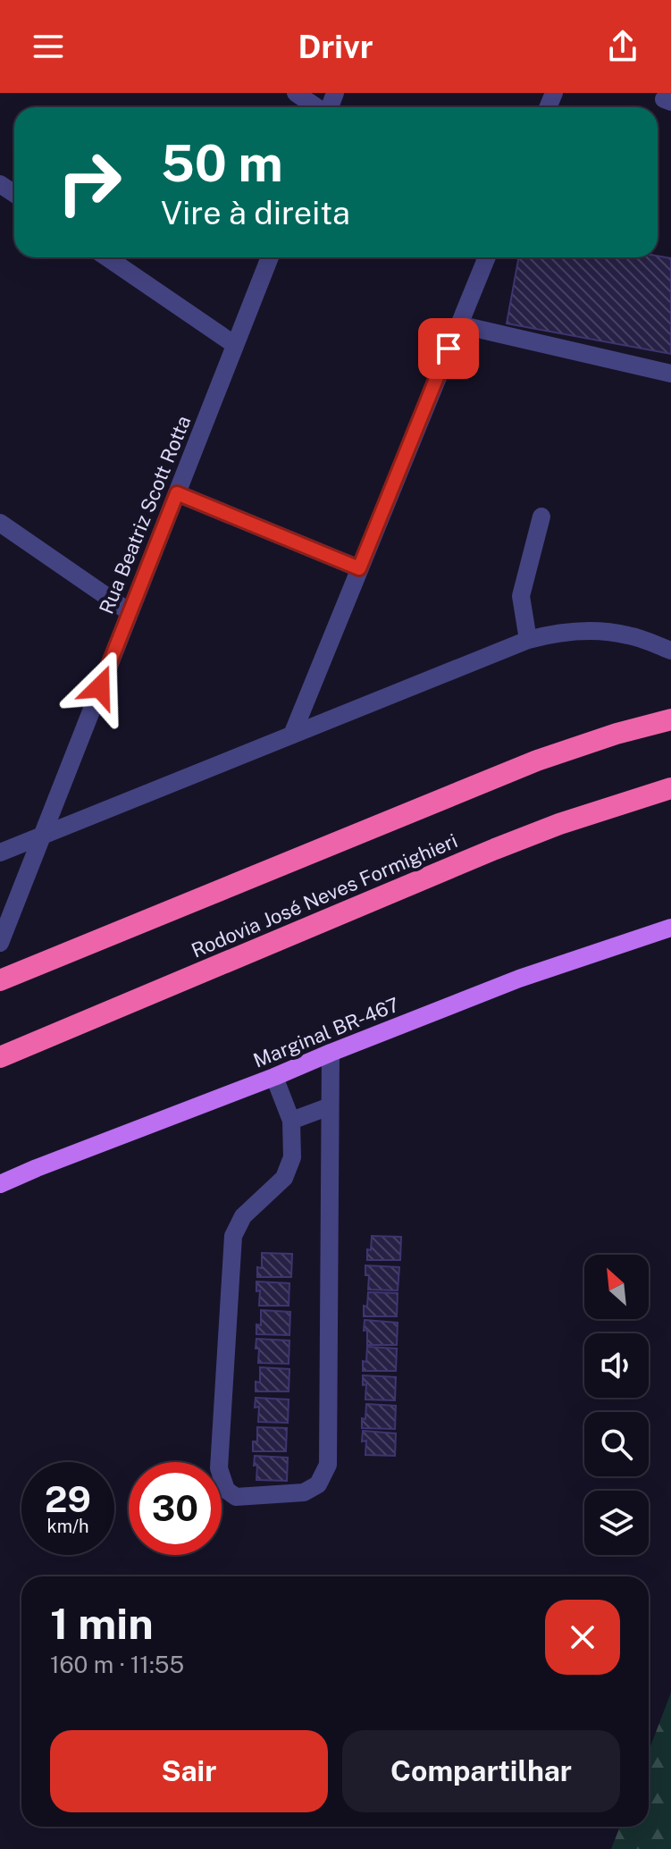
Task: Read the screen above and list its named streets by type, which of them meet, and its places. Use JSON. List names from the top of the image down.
{
  "streets": {
    "highway": ["Rodovia José Neves Formighieri"],
    "main road": ["Marginal BR-467"],
    "street": ["Rua Beatriz Scott Rotta"]
  },
  "north": "top left",
  "page": {
    "header": "Drivr",
    "turn": ["50 m", "Vire à direita"],
    "speed": "29 km/h",
    "limit": "30",
    "heading": ["1 min", "160 m · 11:55"],
    "buttons": ["Sair", "Compartilhar"]
  }
}
